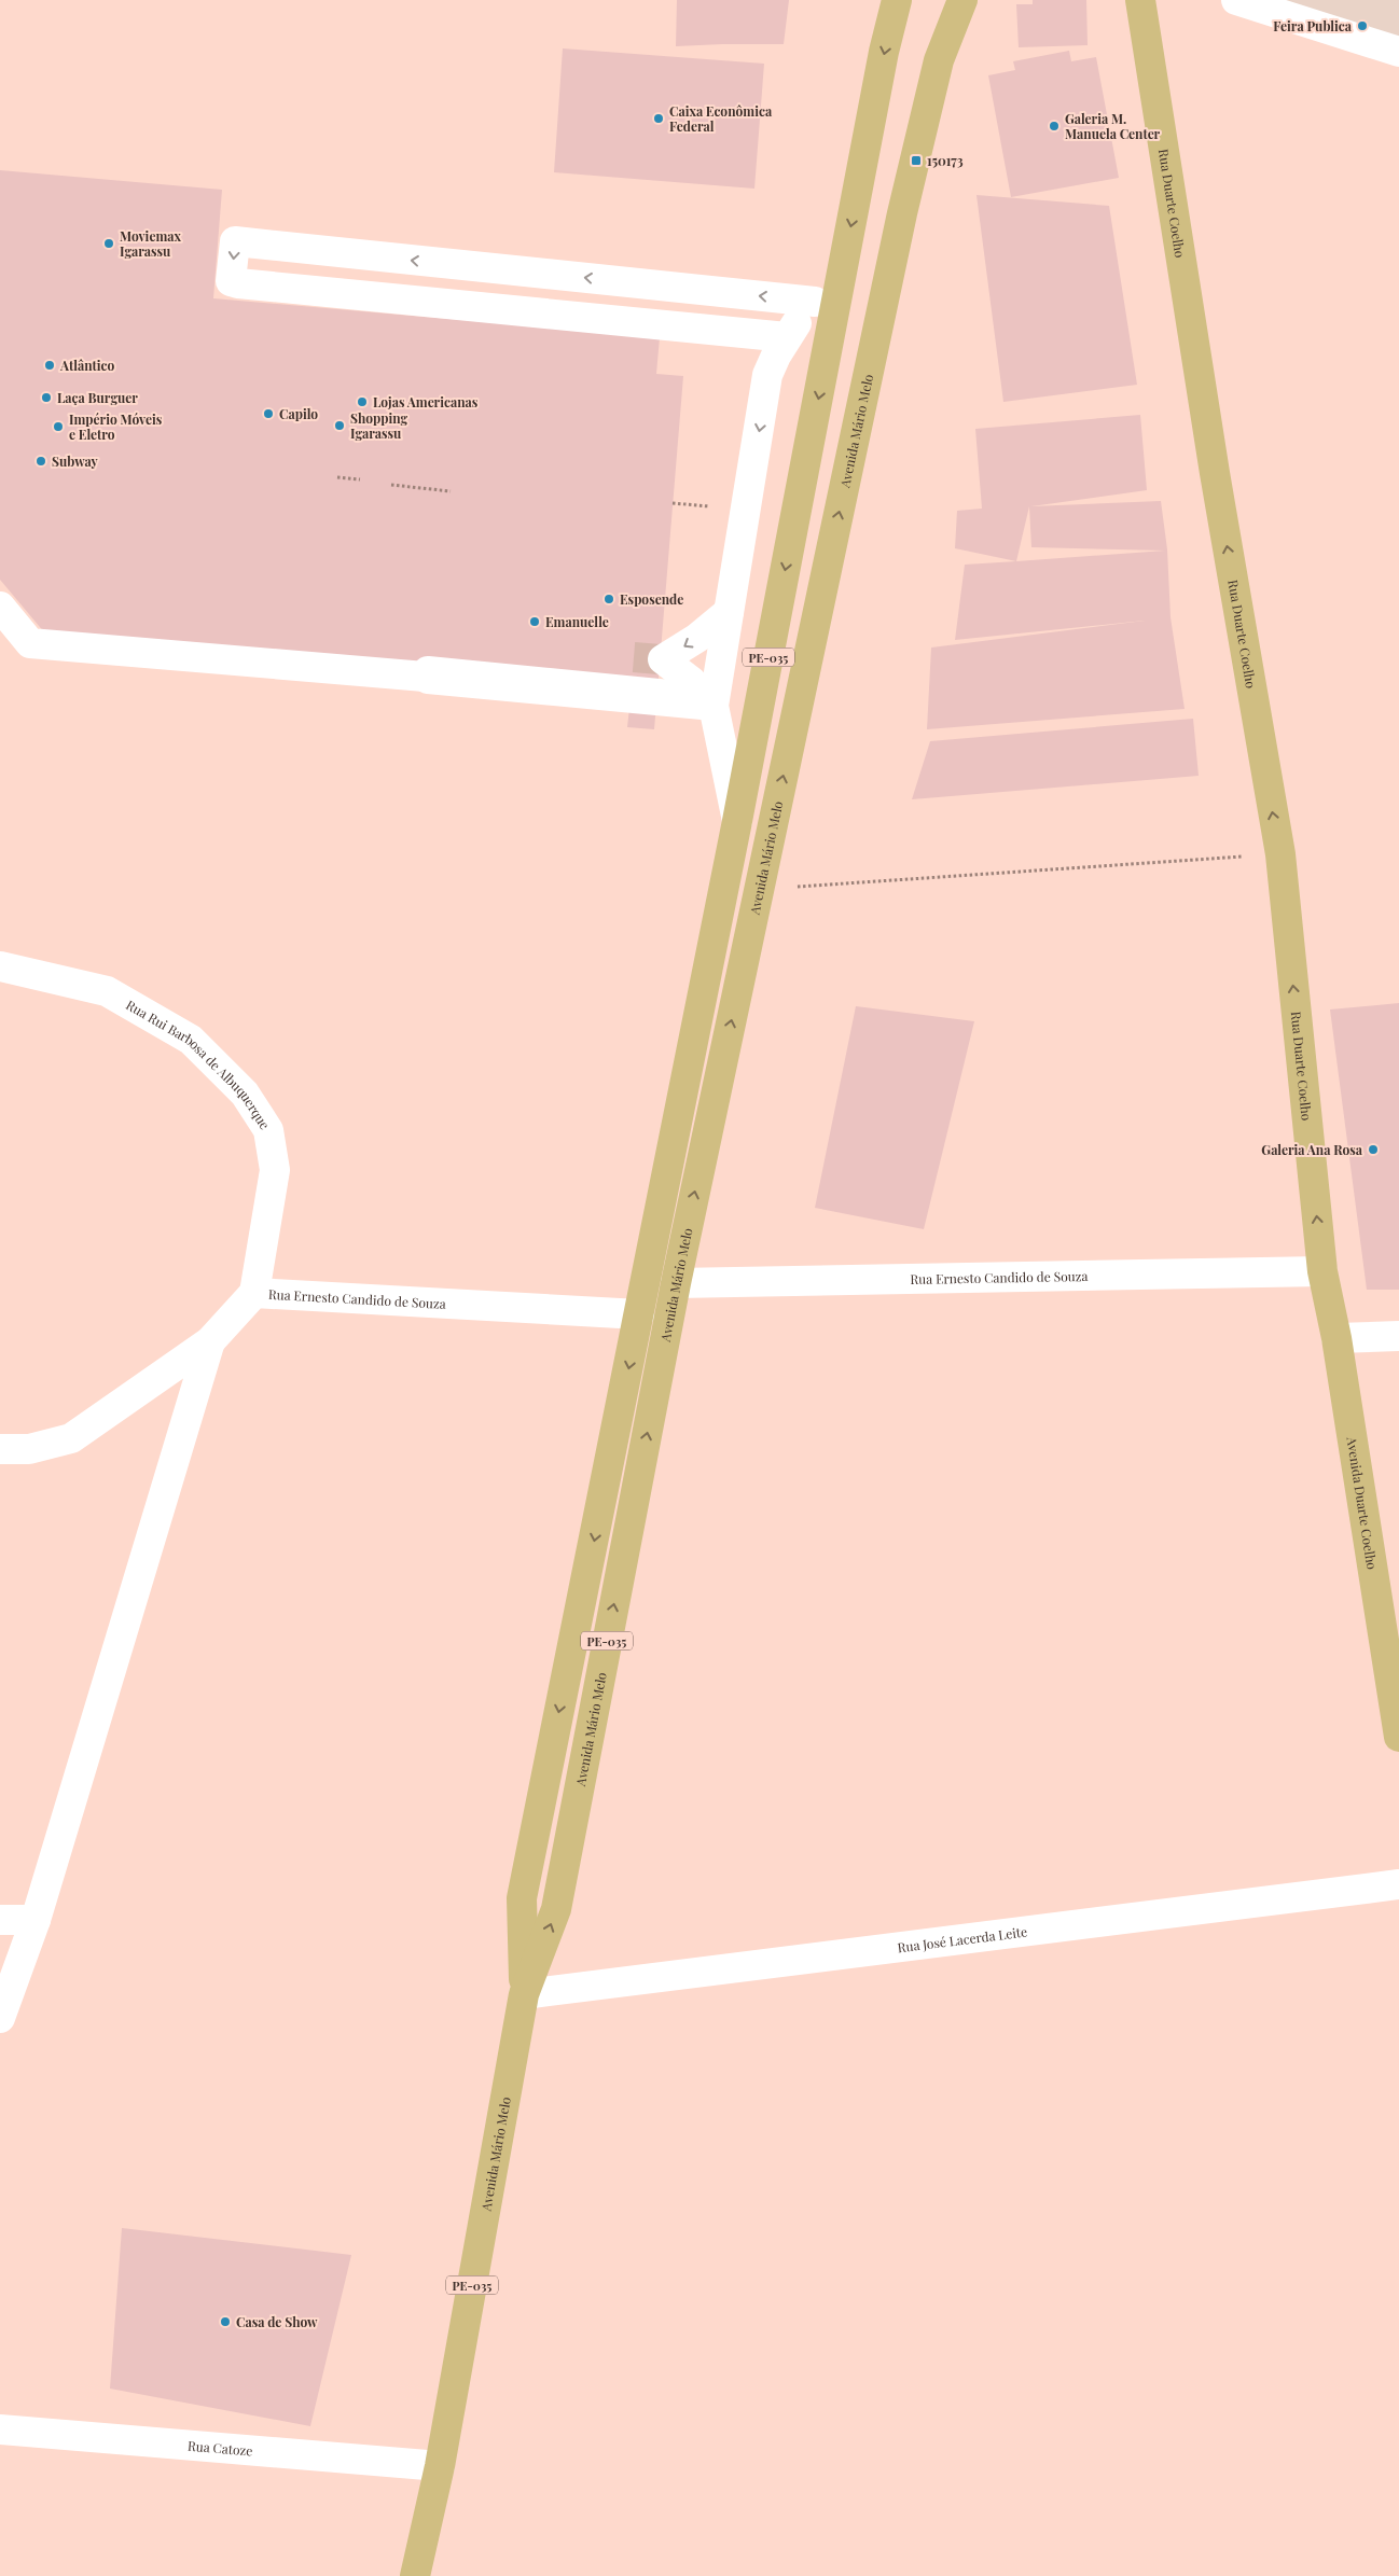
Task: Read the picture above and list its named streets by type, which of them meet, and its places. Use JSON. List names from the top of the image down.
{
  "streets": {
    "main road": [
      "Rua Duarte Coelho",
      "Avenida Mário Melo",
      "PE-035",
      "Avenida Duarte Coelho"
    ],
    "street": [
      "Rua Rui Barbosa de Albuquerque",
      "Rua Ernesto Candido de Souza",
      "Rua José Lacerda Leite",
      "Rua Catoze"
    ]
  },
  "crossings": [
    ["Rua Duarte Coelho", "Rua Ernesto Candido de Souza"],
    ["Rua Duarte Coelho", "Avenida Duarte Coelho"],
    ["Avenida Mário Melo", "PE-035"],
    ["Avenida Mário Melo", "Rua Ernesto Candido de Souza"],
    ["Avenida Mário Melo", "Rua José Lacerda Leite"],
    ["Avenida Mário Melo", "Rua Catoze"],
    ["PE-035", "Rua Ernesto Candido de Souza"],
    ["PE-035", "Rua José Lacerda Leite"],
    ["Rua Rui Barbosa de Albuquerque", "Rua Ernesto Candido de Souza"],
    ["Rua Ernesto Candido de Souza", "Avenida Duarte Coelho"]
  ],
  "one_way": ["Rua Duarte Coelho"],
  "places": {
    "other": [
      "Feira Publica",
      "Caixa Econômica Federal",
      "Galeria M. Manuela Center",
      "Moviemax Igarassu",
      "Atlântico",
      "Laça Burguer",
      "Lojas Americanas",
      "Capilo",
      "Shopping Igarassu",
      "Império Móveis e Eletro",
      "Subway",
      "Esposende",
      "Emanuelle",
      "Galeria Ana Rosa",
      "Casa de Show"
    ],
    "transit": ["150173"]
  }
}
